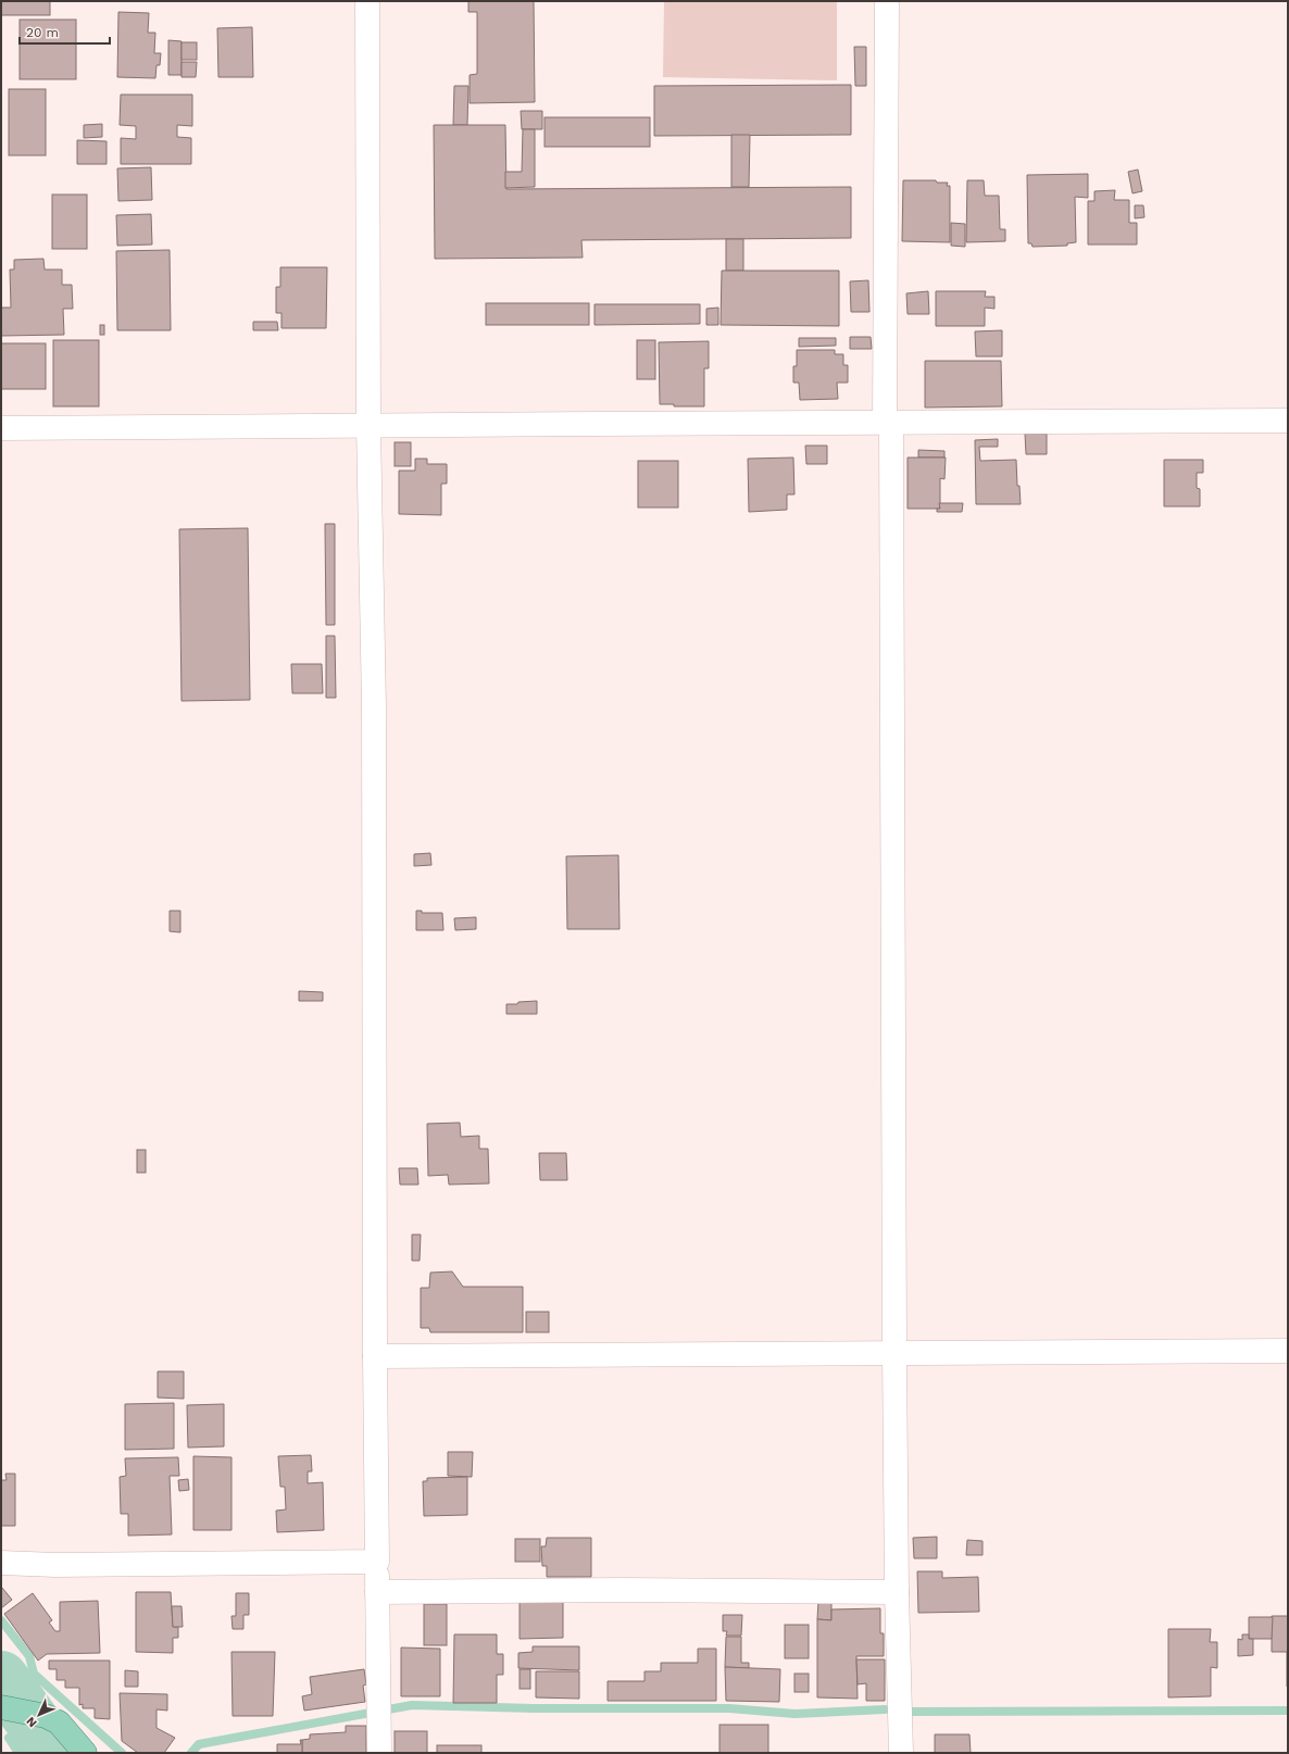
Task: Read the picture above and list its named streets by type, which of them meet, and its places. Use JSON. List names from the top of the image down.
{
  "scale_bar": "20 m",
  "north": "bottom left"
}
